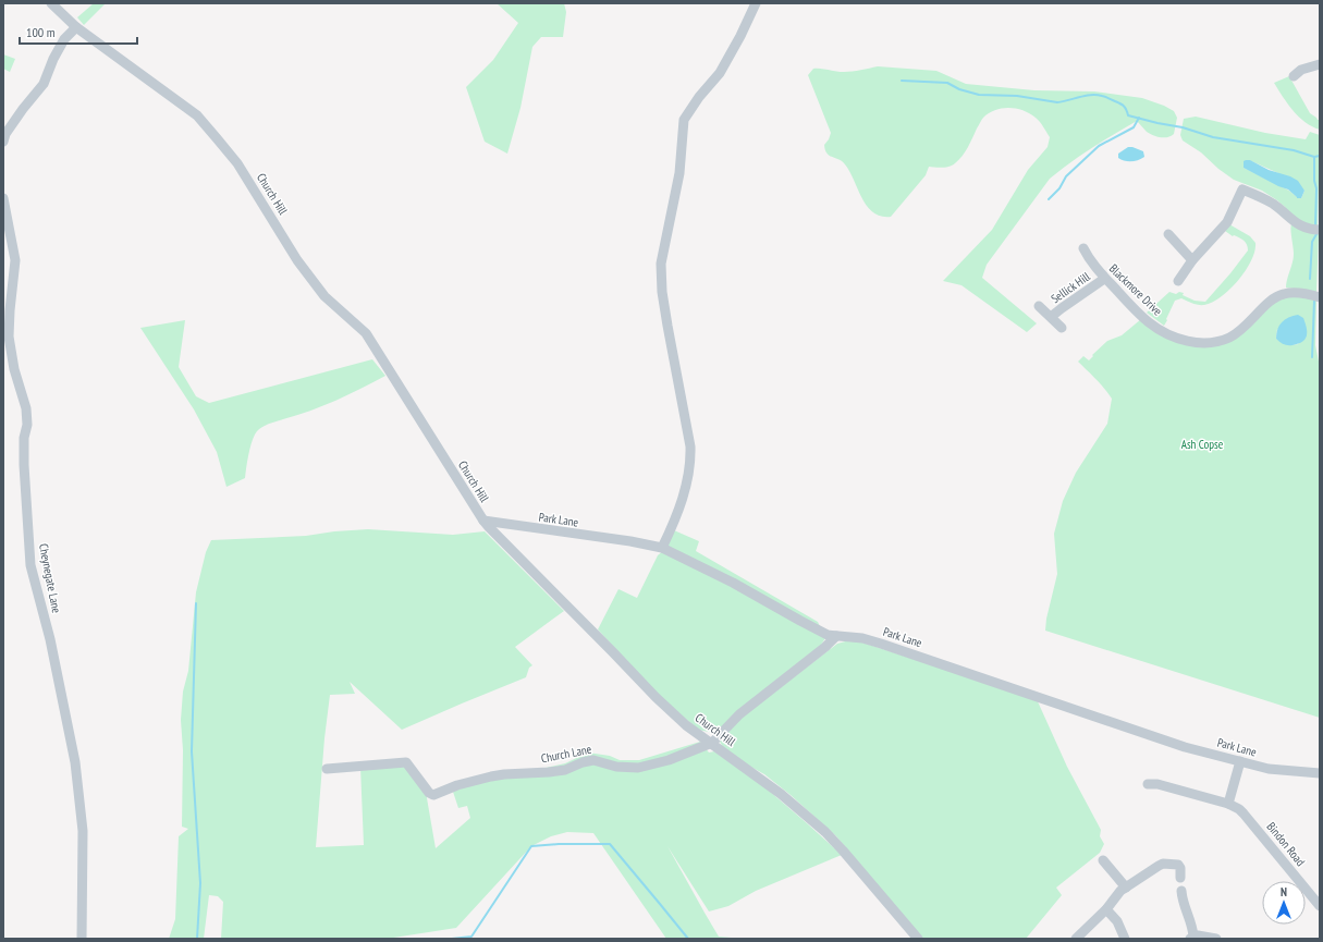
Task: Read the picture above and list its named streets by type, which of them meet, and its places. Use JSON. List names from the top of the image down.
{
  "streets": {
    "street": [
      "Church Hill",
      "Sellick Hill",
      "Blackmore Drive",
      "Park Lane",
      "Cheynegate Lane",
      "Church Lane",
      "Bindon Road"
    ]
  },
  "crossings": [
    ["Church Hill", "Park Lane"],
    ["Church Hill", "Church Lane"],
    ["Sellick Hill", "Blackmore Drive"],
    ["Park Lane", "Church Lane"]
  ],
  "parks": ["Ash Copse"],
  "scale_bar": "100 m",
  "north": "top"
}
